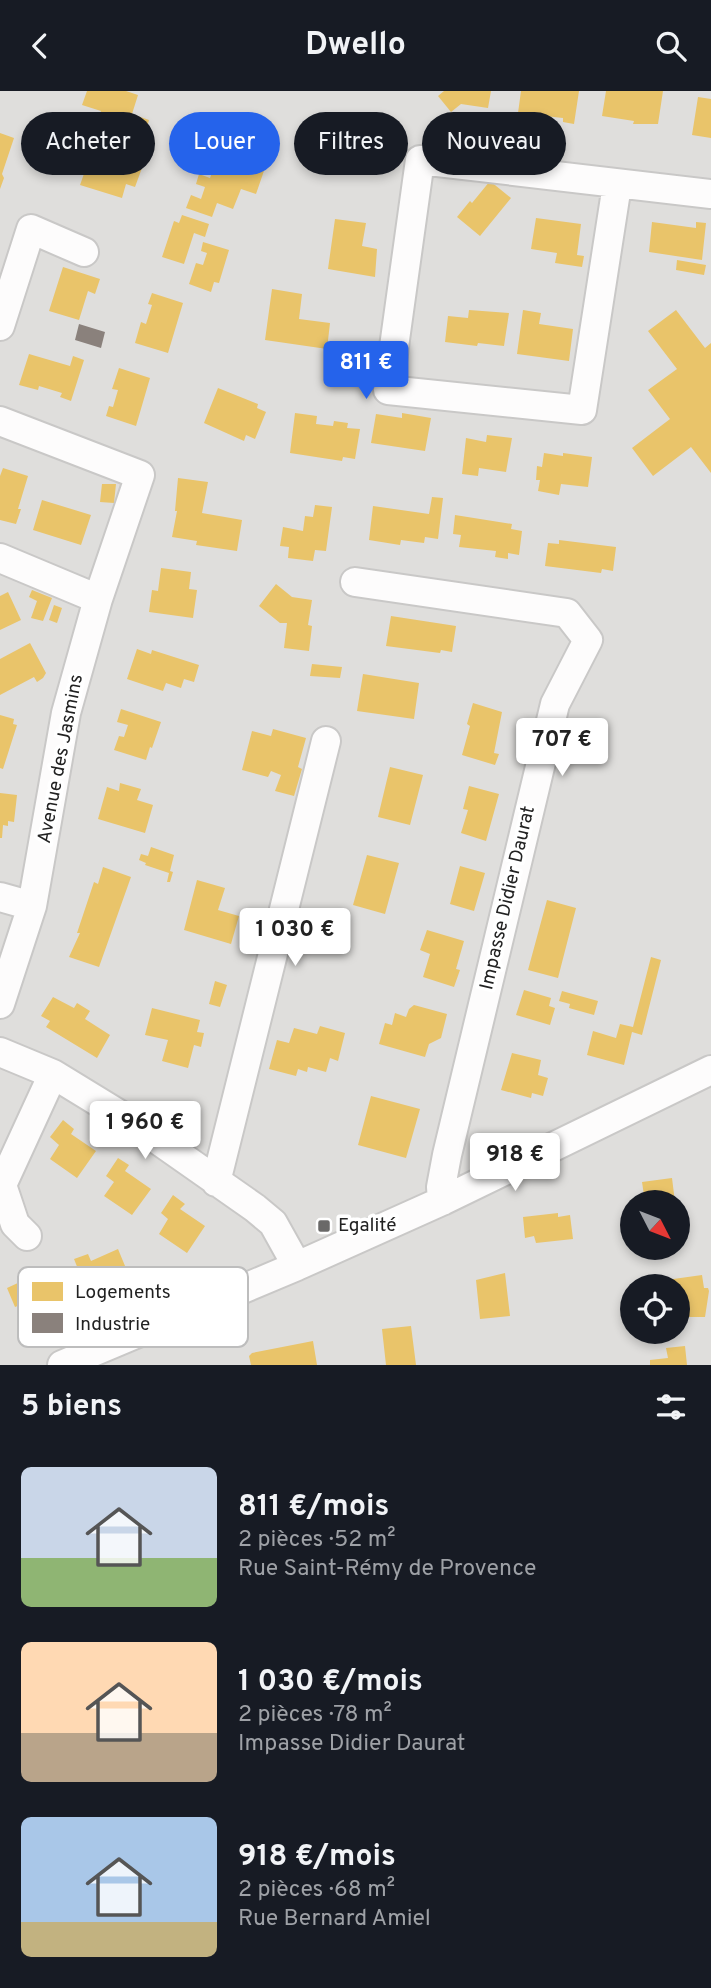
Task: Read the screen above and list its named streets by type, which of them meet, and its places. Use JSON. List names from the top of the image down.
{
  "streets": {
    "street": ["Avenue des Jasmins", "Impasse Didier Daurat"]
  },
  "places": {
    "transit": ["Egalité"]
  },
  "legend": ["Logements", "Industrie"],
  "north": "bottom right",
  "page": {
    "header": "Dwello",
    "chip": [
      "Acheter",
      "Louer",
      "Filtres",
      "Nouveau"
    ],
    "price": [
      "811 €",
      "707 €",
      "1 030 €",
      "1 960 €",
      "918 €"
    ],
    "heading": "5 biens",
    "list": [
      {
        "name": "811 €/mois",
        "note": "2 pièces · 52 m² · Rue Saint-Rémy de Provence"
      },
      {
        "name": "1 030 €/mois",
        "note": "2 pièces · 78 m² · Impasse Didier Daurat"
      },
      {
        "name": "918 €/mois",
        "note": "2 pièces · 68 m² · Rue Bernard Amiel"
      }
    ]
  }
}
